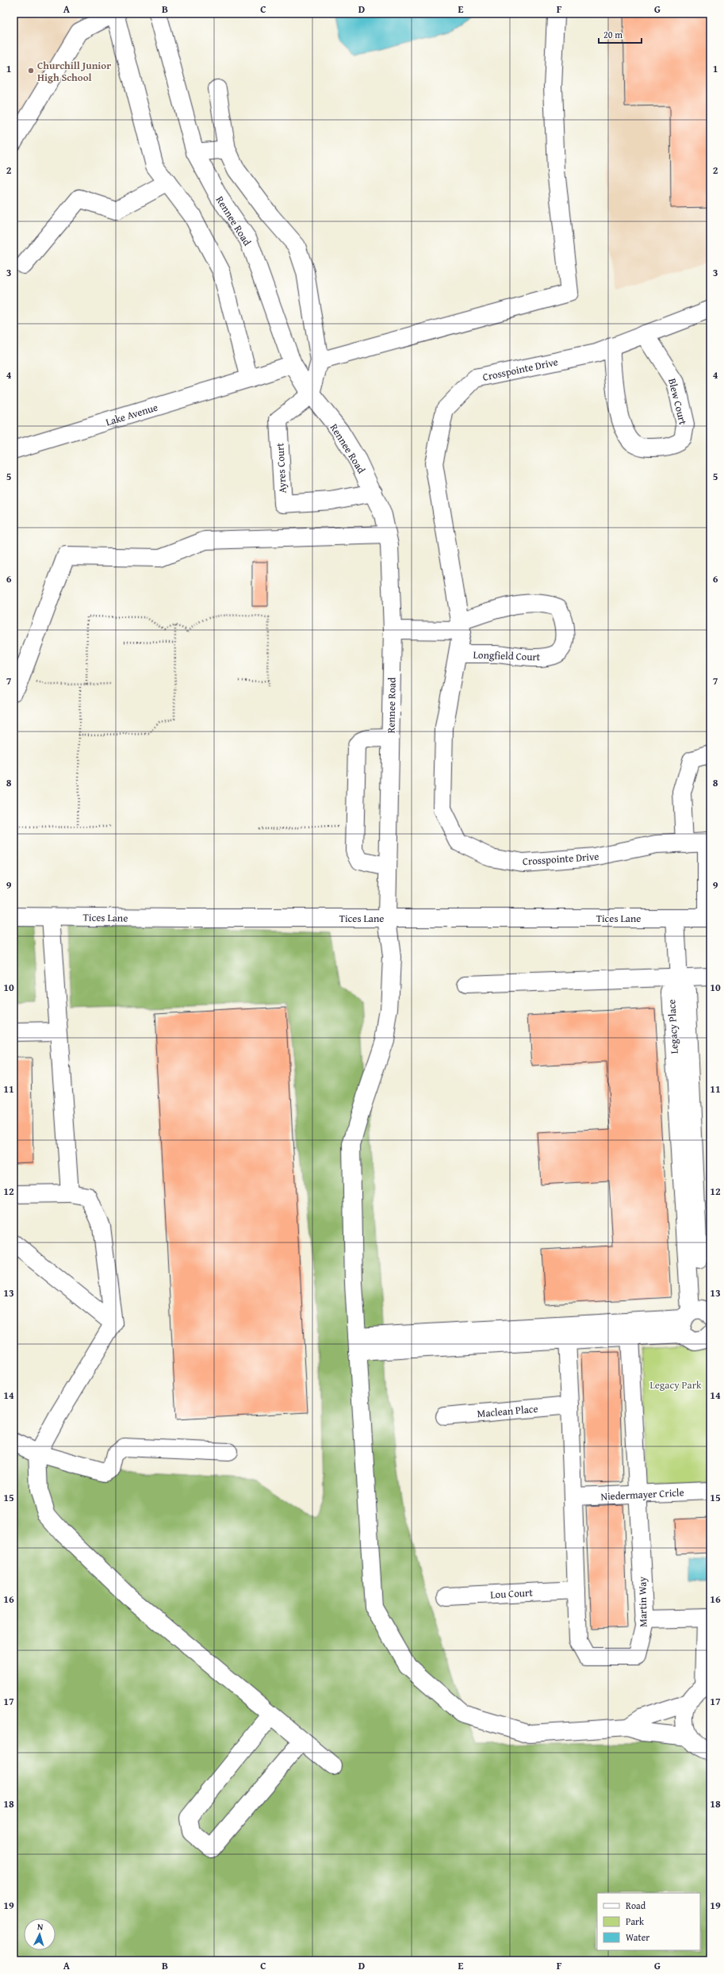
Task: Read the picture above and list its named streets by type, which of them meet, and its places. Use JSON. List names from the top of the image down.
{
  "streets": {
    "street": [
      "Rennee Road",
      "Crosspointe Drive",
      "Blew Court",
      "Lake Avenue",
      "Ayres Court",
      "Longfield Court",
      "Tices Lane",
      "Legacy Place",
      "Maclean Place",
      "Niedermayer Cricle",
      "Lou Court",
      "Martin Way"
    ]
  },
  "crossings": [
    ["Rennee Road", "Lake Avenue"],
    ["Rennee Road", "Ayres Court"],
    ["Rennee Road", "Tices Lane"],
    ["Crosspointe Drive", "Blew Court"],
    ["Crosspointe Drive", "Longfield Court"],
    ["Maclean Place", "Martin Way"],
    ["Niedermayer Cricle", "Martin Way"],
    ["Lou Court", "Martin Way"]
  ],
  "parks": ["Legacy Park"],
  "places": ["Churchill Junior High School"],
  "legend": ["Road", "Park", "Water"],
  "scale_bar": "20 m",
  "north": "top",
  "grid": {
    "columns": [
      "A",
      "B",
      "C",
      "D",
      "E",
      "F",
      "G"
    ],
    "rows": [
      "1",
      "2",
      "3",
      "4",
      "5",
      "6",
      "7",
      "8",
      "9",
      "10",
      "11",
      "12",
      "13",
      "14",
      "15",
      "16",
      "17",
      "18",
      "19"
    ]
  }
}
